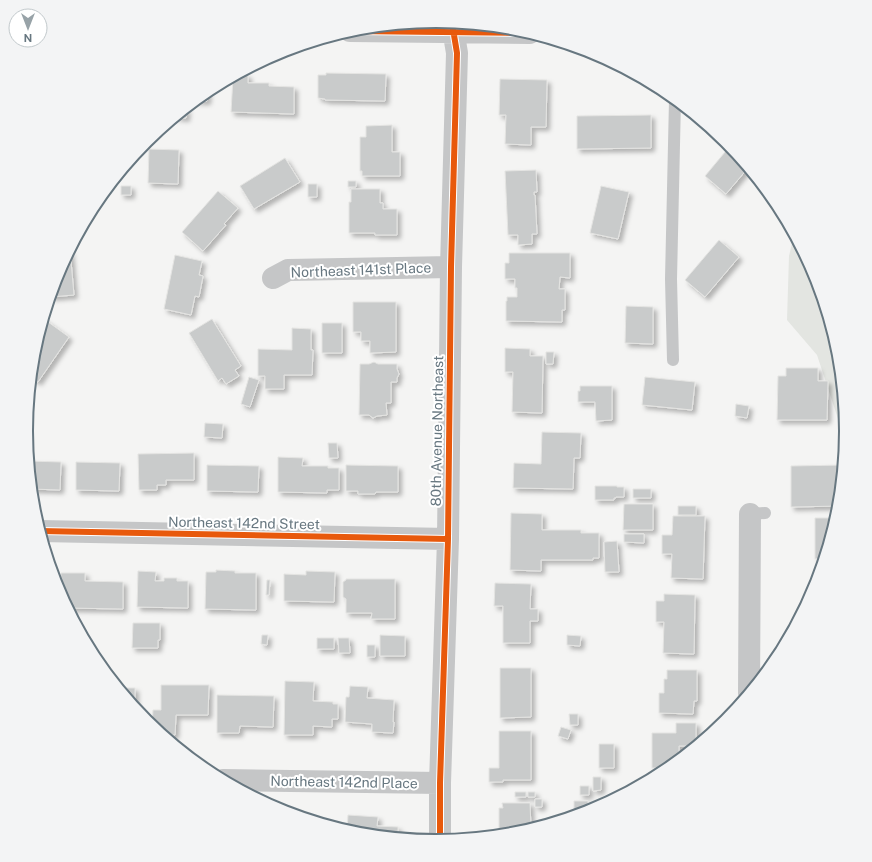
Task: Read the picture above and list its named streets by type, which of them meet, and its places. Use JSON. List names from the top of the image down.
{
  "streets": {
    "street": [
      "Northeast 141st Place",
      "80th Avenue Northeast",
      "Northeast 142nd Street",
      "Northeast 142nd Place"
    ]
  },
  "crossings": [
    ["Northeast 141st Place", "80th Avenue Northeast"],
    ["80th Avenue Northeast", "Northeast 142nd Street"],
    ["80th Avenue Northeast", "Northeast 142nd Place"]
  ],
  "north": "bottom"
}
